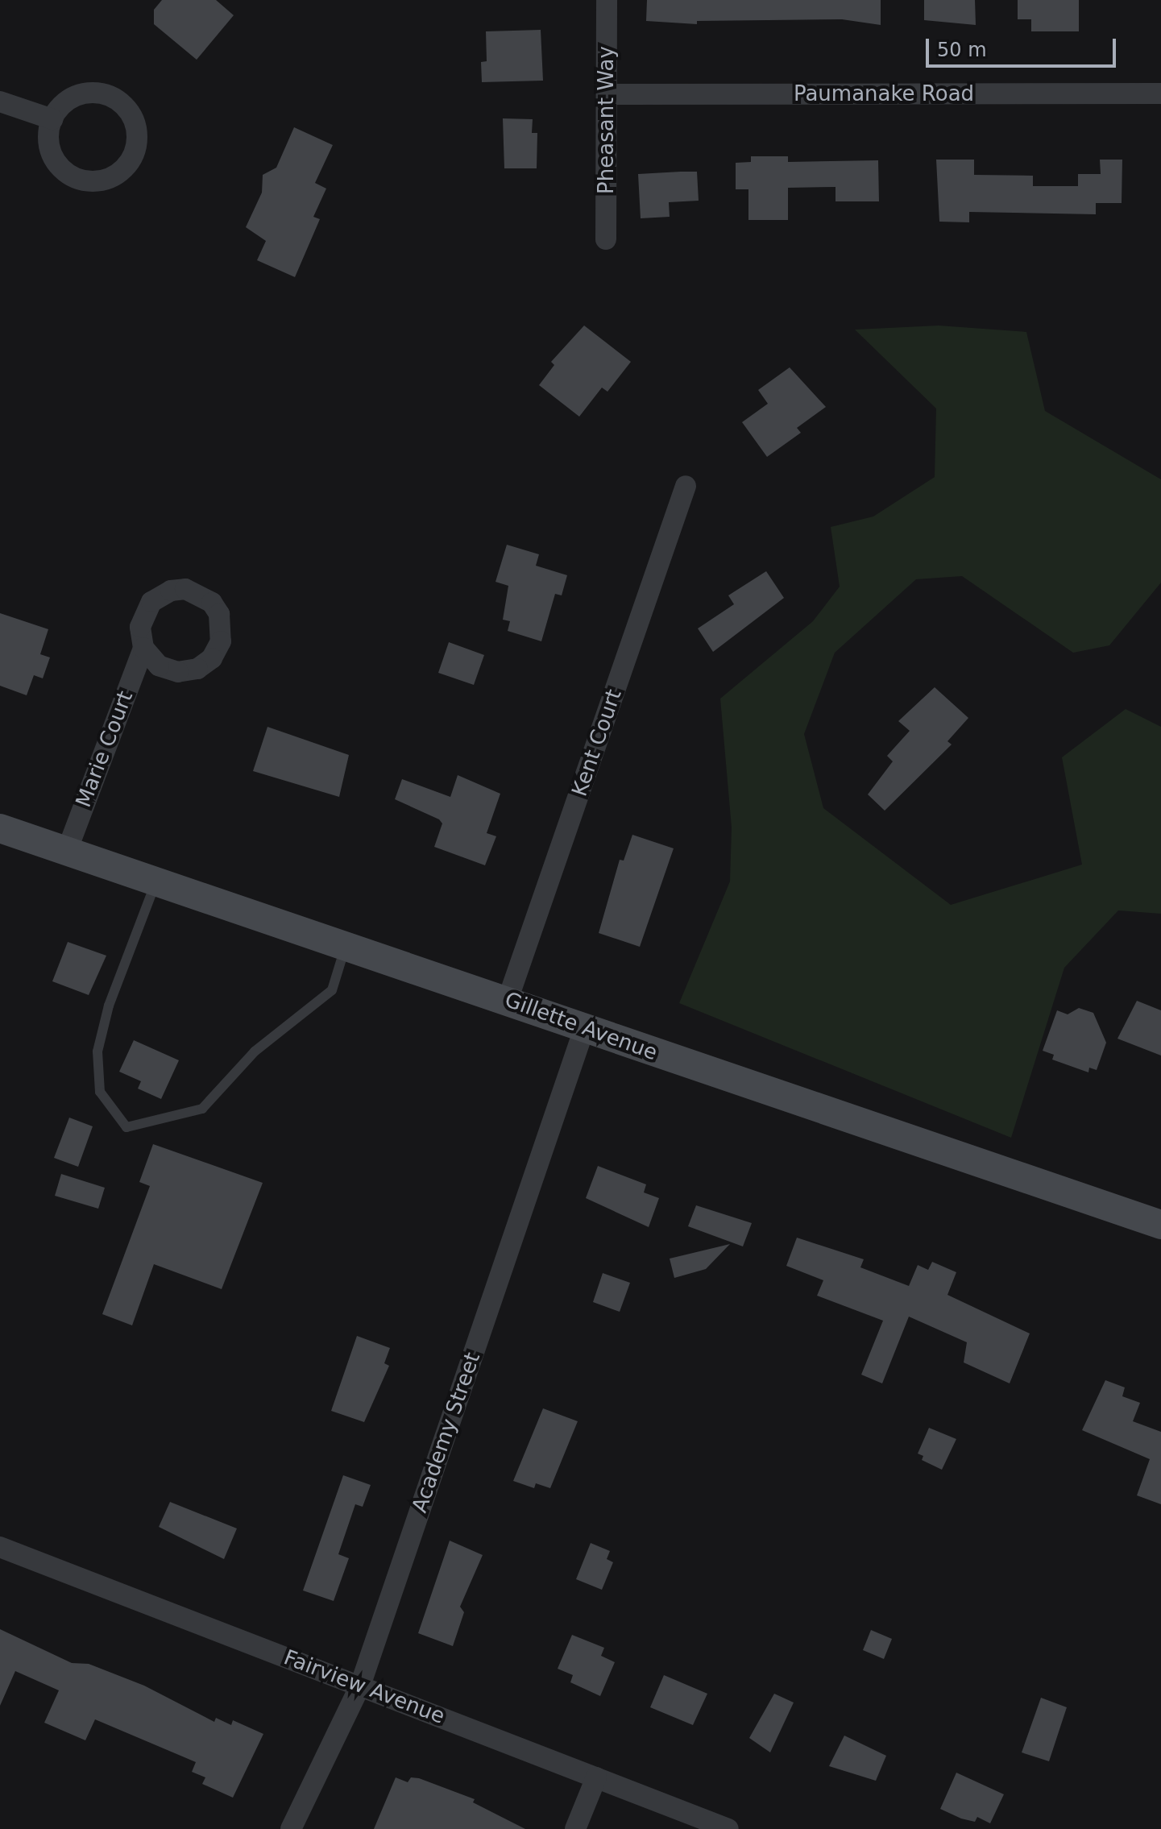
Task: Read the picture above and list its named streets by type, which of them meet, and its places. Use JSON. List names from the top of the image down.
{
  "streets": {
    "street": [
      "Paumanake Road",
      "Pheasant Way",
      "Kent Court",
      "Marie Court",
      "Gillette Avenue",
      "Academy Street",
      "Fairview Avenue"
    ]
  },
  "crossings": [
    ["Paumanake Road", "Pheasant Way"],
    ["Kent Court", "Gillette Avenue"],
    ["Marie Court", "Gillette Avenue"],
    ["Gillette Avenue", "Academy Street"],
    ["Academy Street", "Fairview Avenue"]
  ],
  "scale_bar": "50 m"
}
